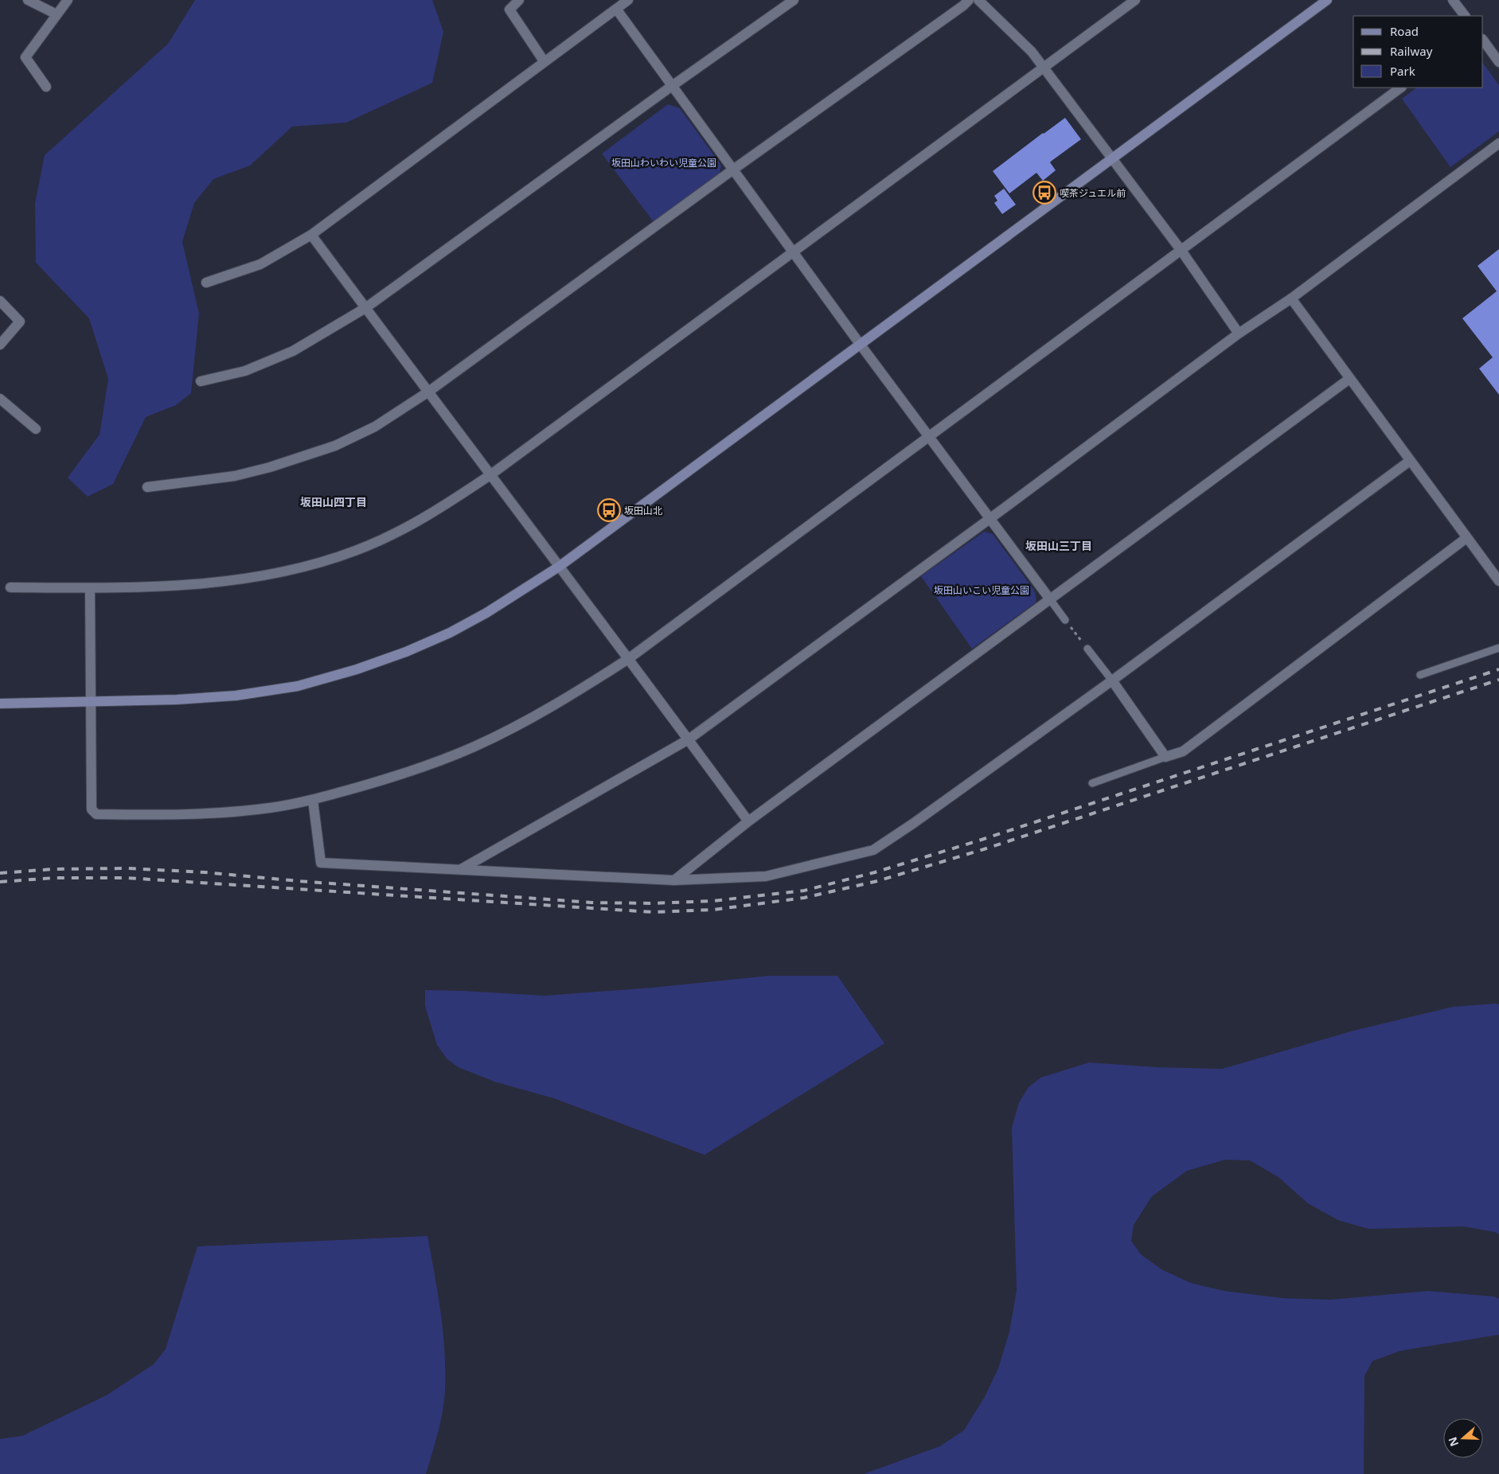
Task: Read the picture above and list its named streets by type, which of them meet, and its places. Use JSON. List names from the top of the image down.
{
  "districts": ["坂田山四丁目", "坂田山三丁目"],
  "parks": ["坂田山わいわい児童公園", "坂田山いこい児童公園"],
  "places": {
    "bus stop": ["喫茶ジュエル前", "坂田山北"]
  },
  "legend": ["Road", "Railway", "Park"],
  "north": "left"
}
